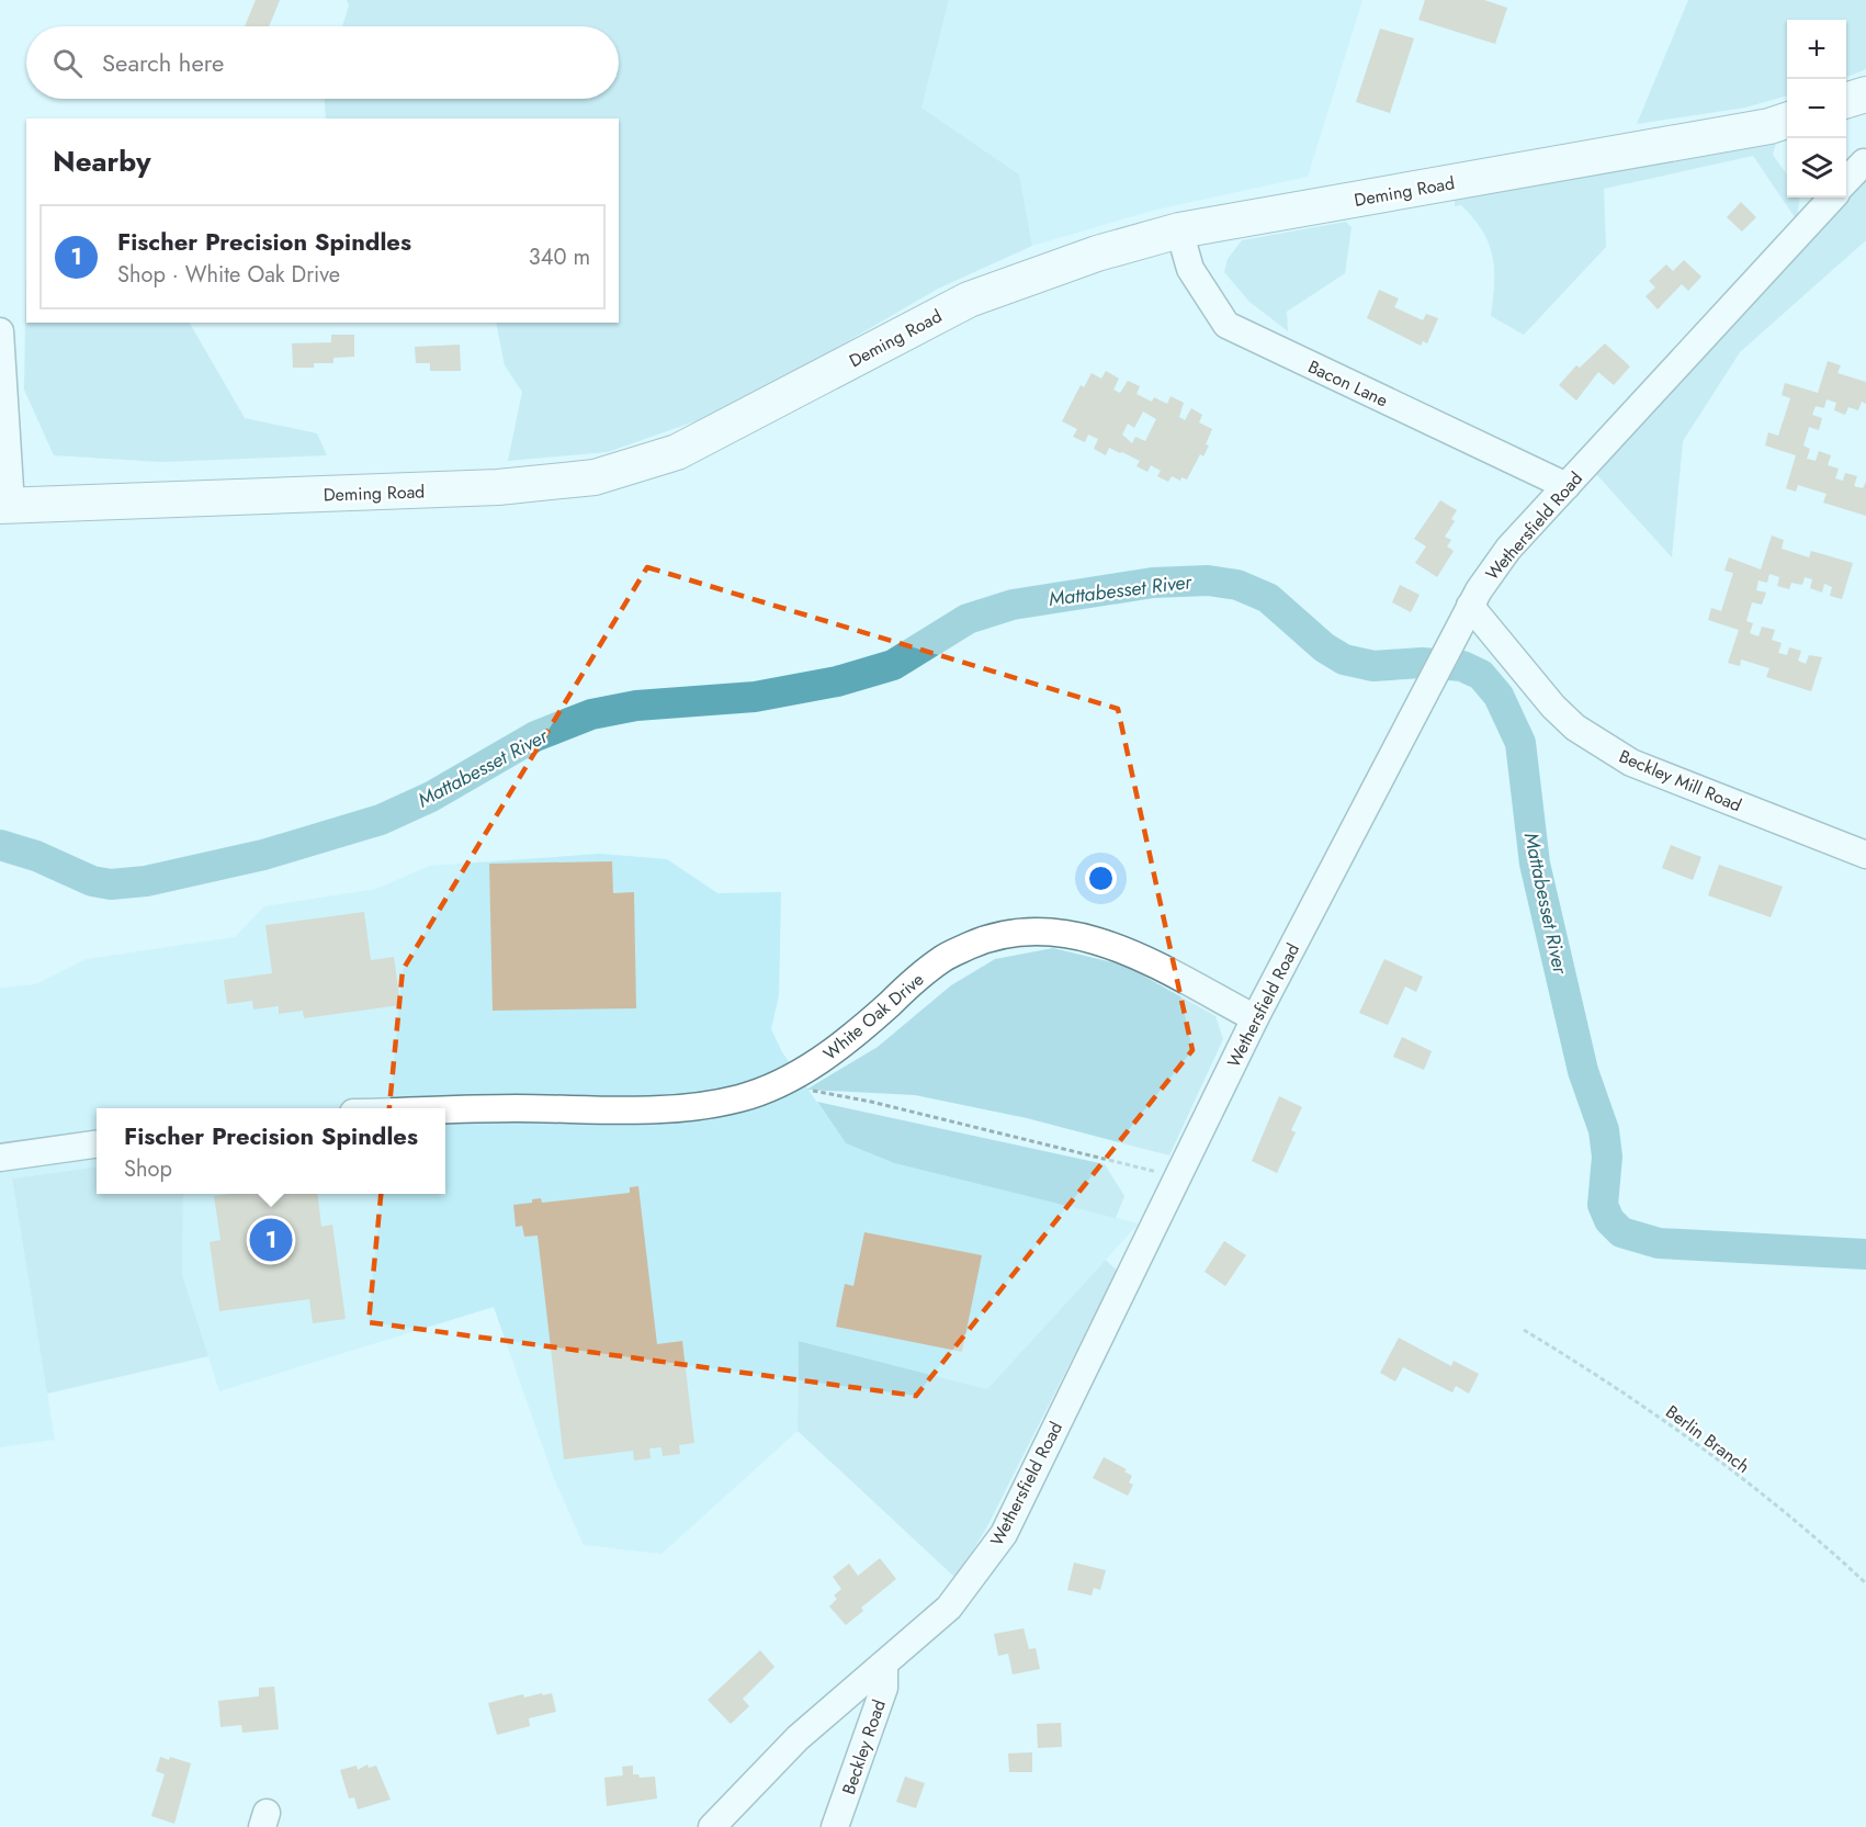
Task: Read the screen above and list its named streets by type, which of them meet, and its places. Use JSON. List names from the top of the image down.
{
  "streets": {
    "main road": ["Deming Road"],
    "street": [
      "Bacon Lane",
      "Wethersfield Road",
      "Beckley Mill Road",
      "White Oak Drive",
      "Beckley Road"
    ],
    "path": ["Berlin Branch"]
  },
  "crossings": [
    ["Deming Road", "Bacon Lane"],
    ["Bacon Lane", "Wethersfield Road"],
    ["Wethersfield Road", "Beckley Mill Road"],
    ["Wethersfield Road", "White Oak Drive"],
    ["Wethersfield Road", "Beckley Road"]
  ],
  "water": ["Mattabesset River"],
  "page": {
    "map_buttons": ["+", "−"],
    "search": "Search here",
    "heading": "Nearby",
    "list": [
      {
        "mark": "1",
        "name": "Fischer Precision Spindles",
        "note": "Shop · White Oak Drive",
        "value": "340 m"
      }
    ],
    "popup": ["Fischer Precision Spindles", "Shop"],
    "pins": "1"
  }
}
